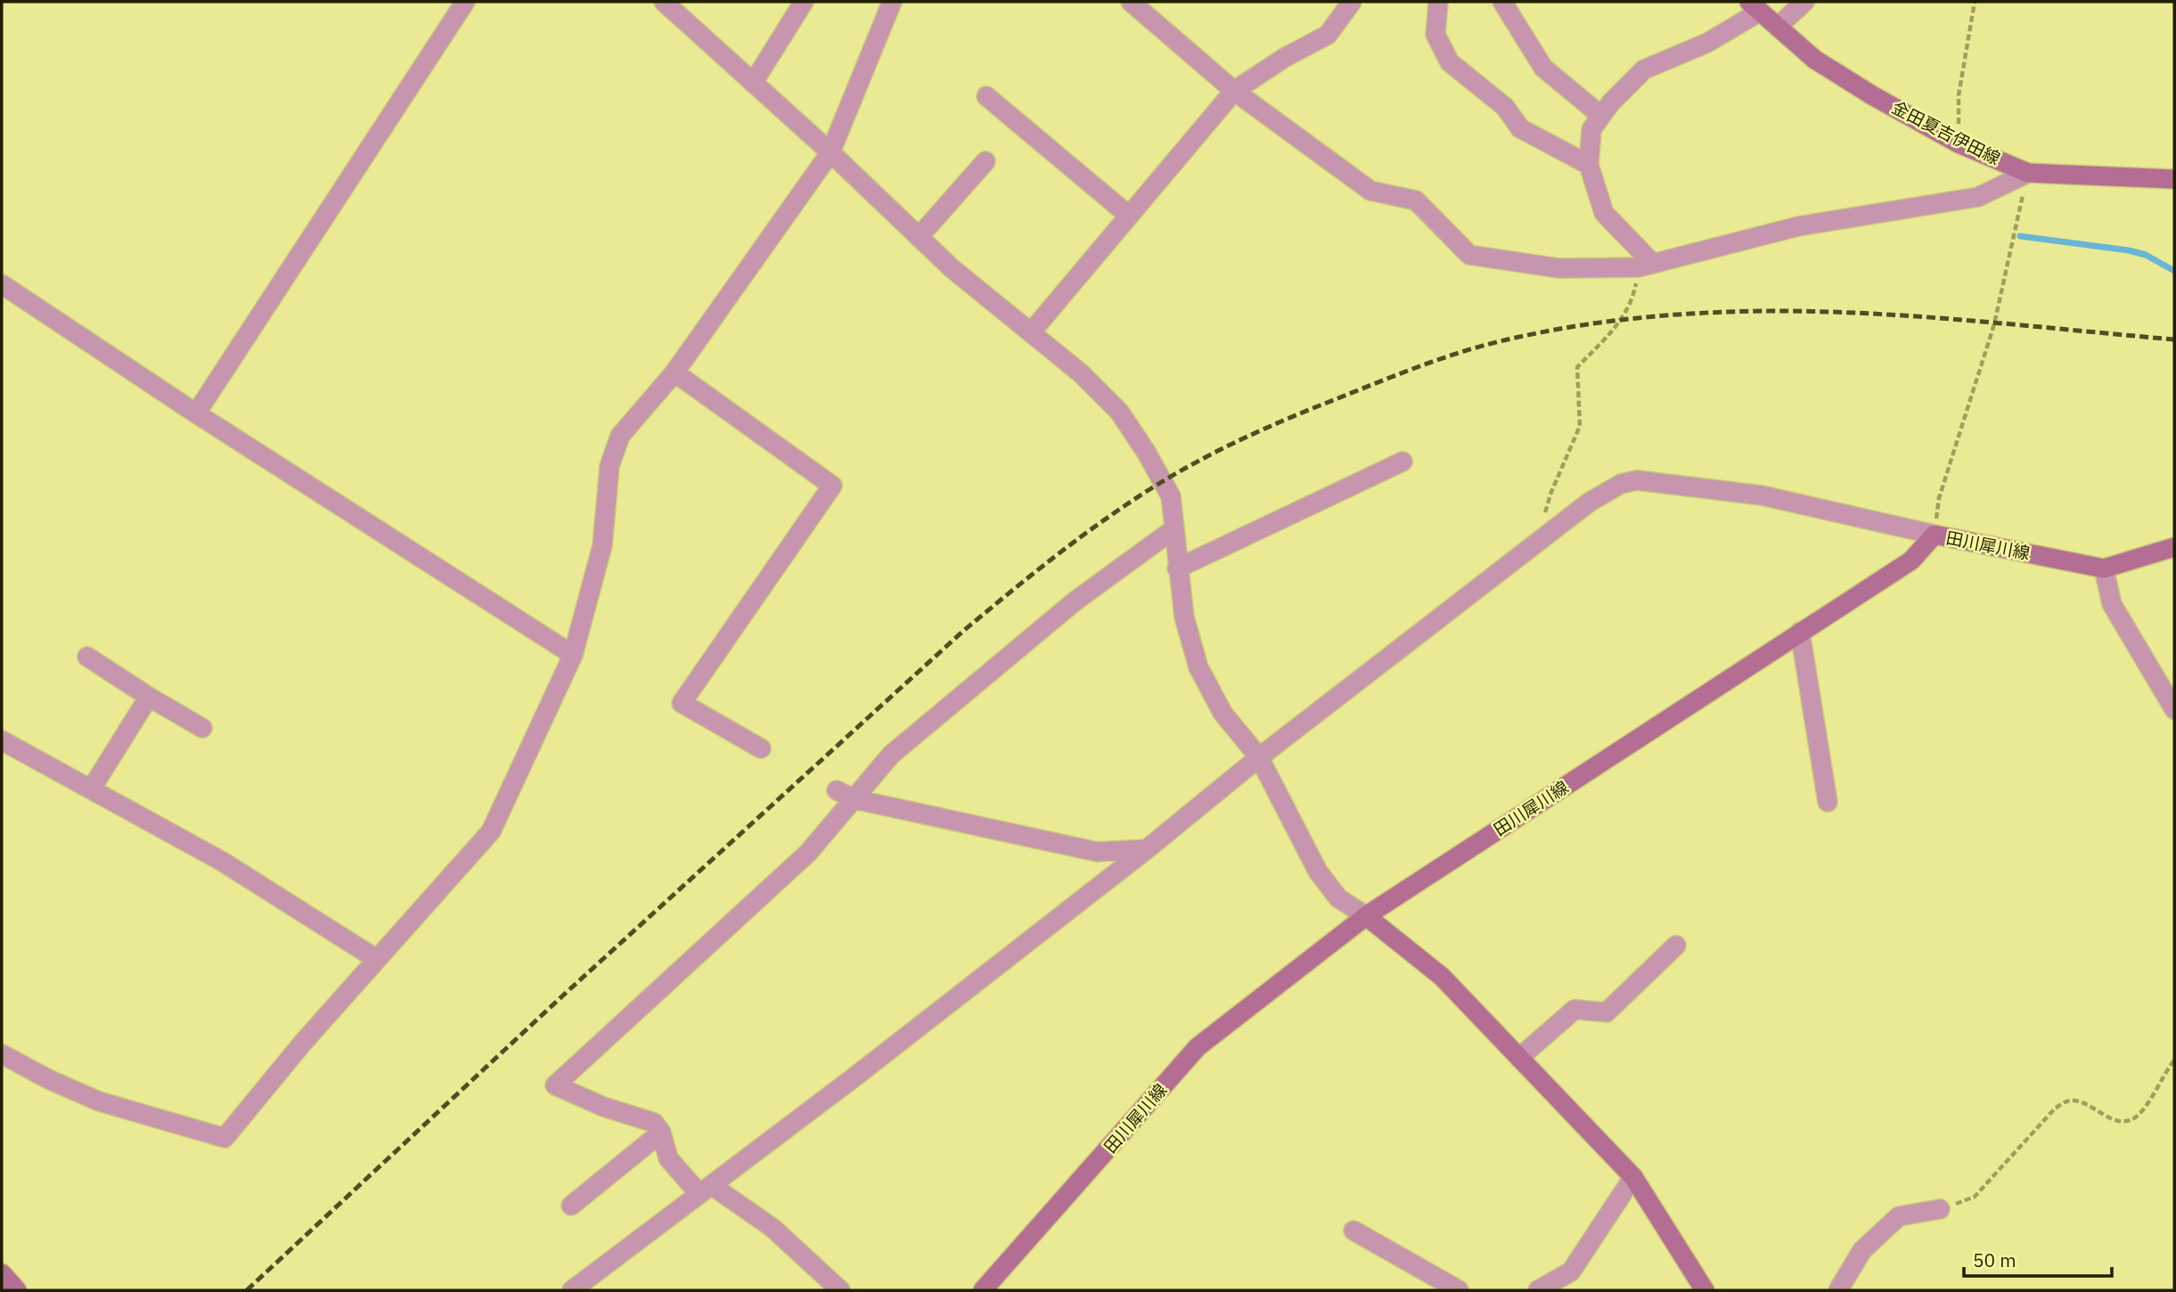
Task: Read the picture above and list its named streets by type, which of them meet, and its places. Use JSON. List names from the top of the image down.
{
  "streets": {
    "main road": ["金田夏吉伊田線", "田川犀川線"]
  },
  "scale_bar": "50 m"
}
